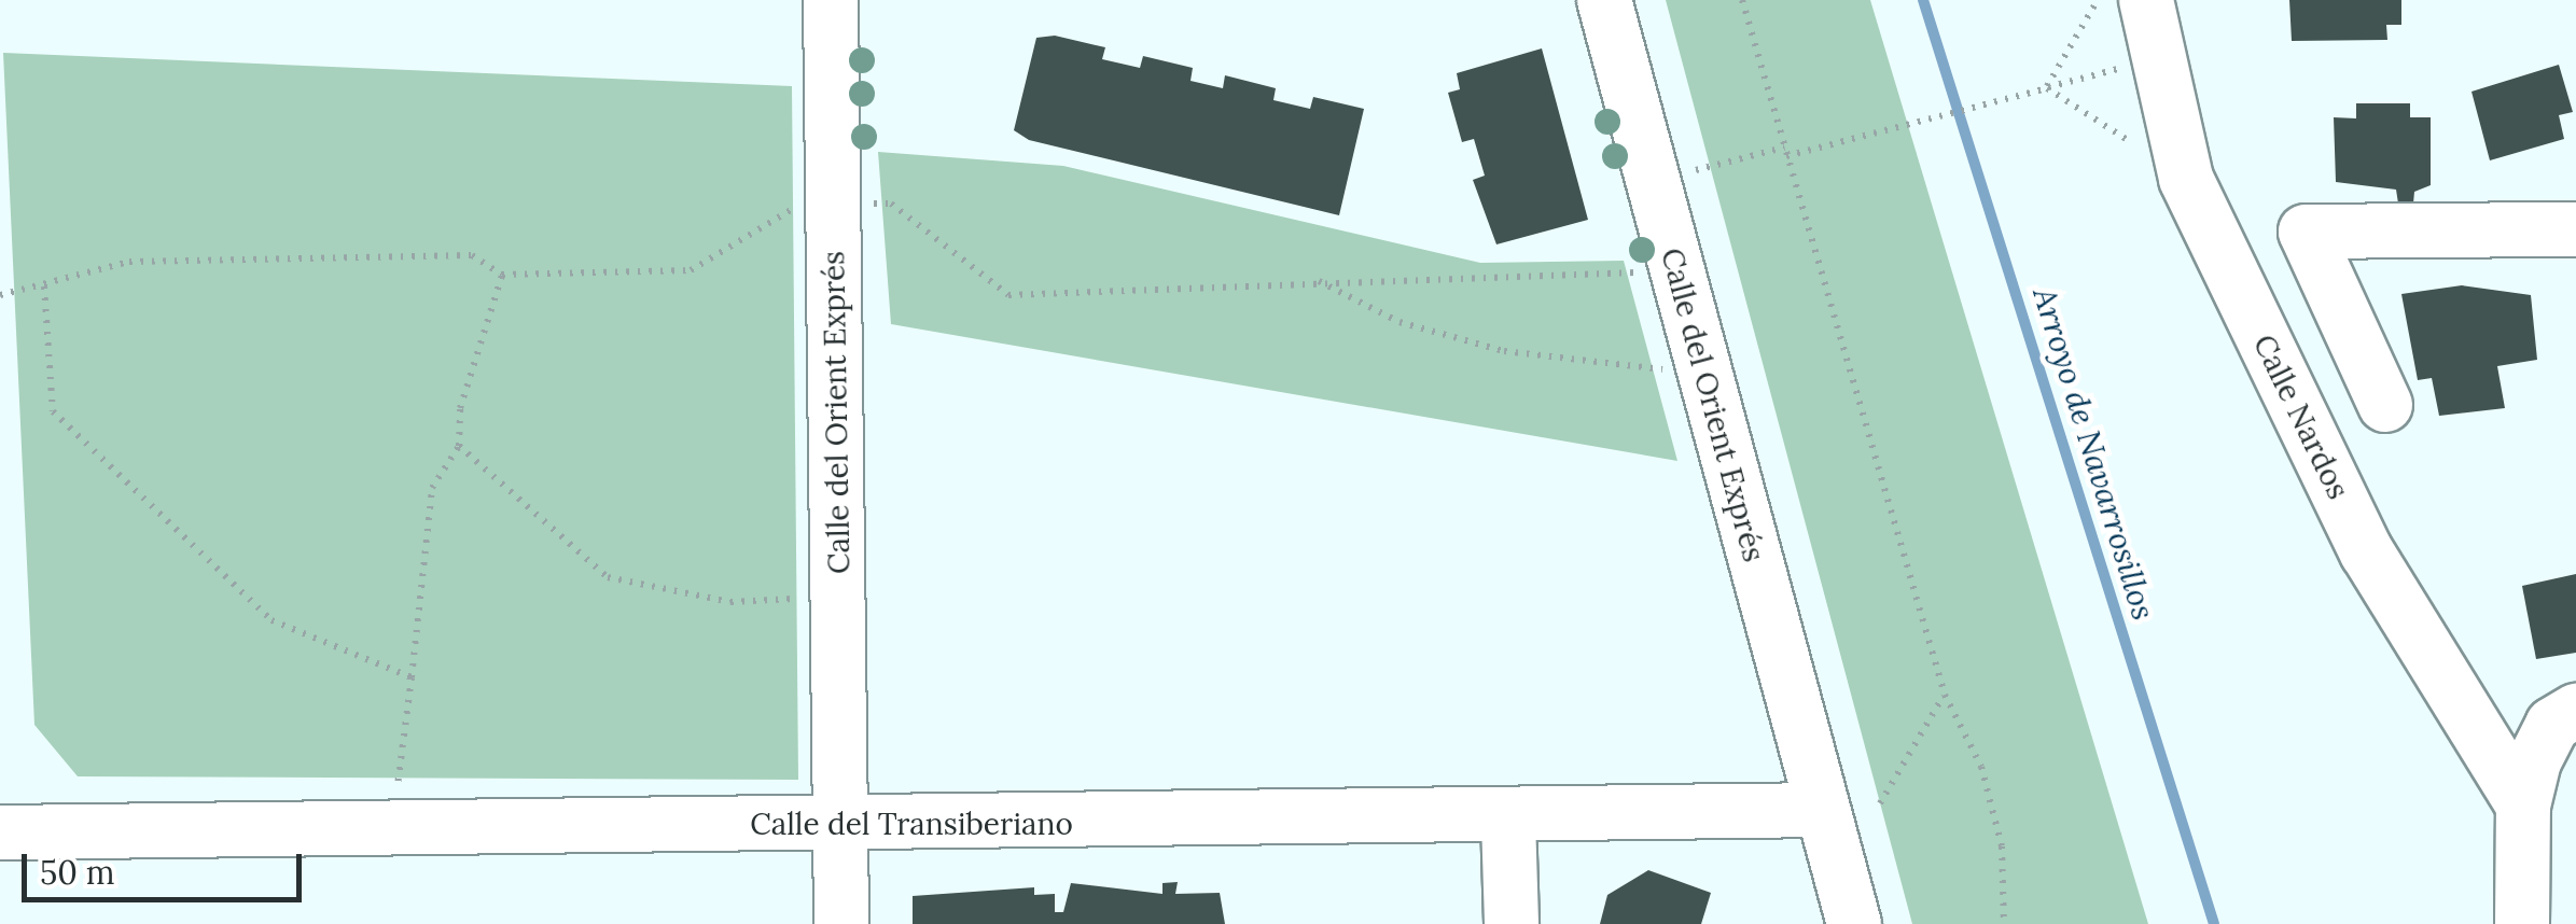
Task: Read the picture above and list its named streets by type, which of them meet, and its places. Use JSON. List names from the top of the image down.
{
  "streets": {
    "street": ["Calle del Orient Exprés", "Calle Nardos", "Calle del Transiberiano"]
  },
  "crossings": [
    ["Calle del Orient Exprés", "Calle del Transiberiano"]
  ],
  "water": ["Arroyo de Navarrosillos"],
  "scale_bar": "50 m"
}
